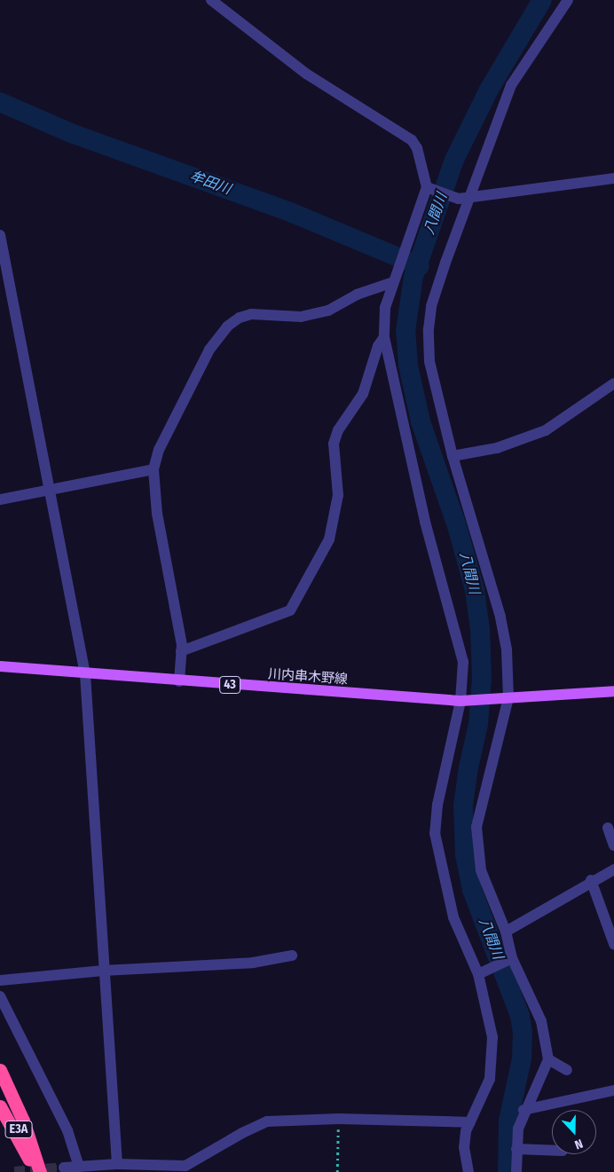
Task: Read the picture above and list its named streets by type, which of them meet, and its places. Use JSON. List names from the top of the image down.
{
  "streets": {
    "highway": ["E3A"],
    "main road": ["川内串木野線", "43"]
  },
  "water": ["牟田川", "八間川"],
  "north": "bottom"
}
